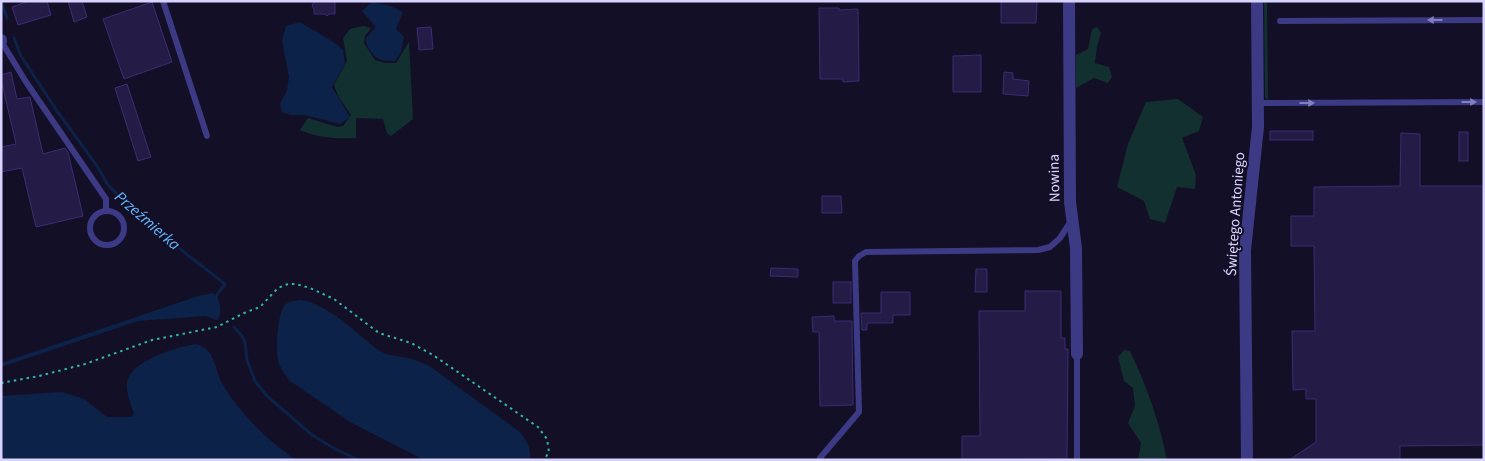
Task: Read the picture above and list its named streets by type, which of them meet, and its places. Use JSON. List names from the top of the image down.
{
  "streets": {
    "street": ["Nowina", "Świętego Antoniego"]
  },
  "water": ["Przeźmierka"]
}
